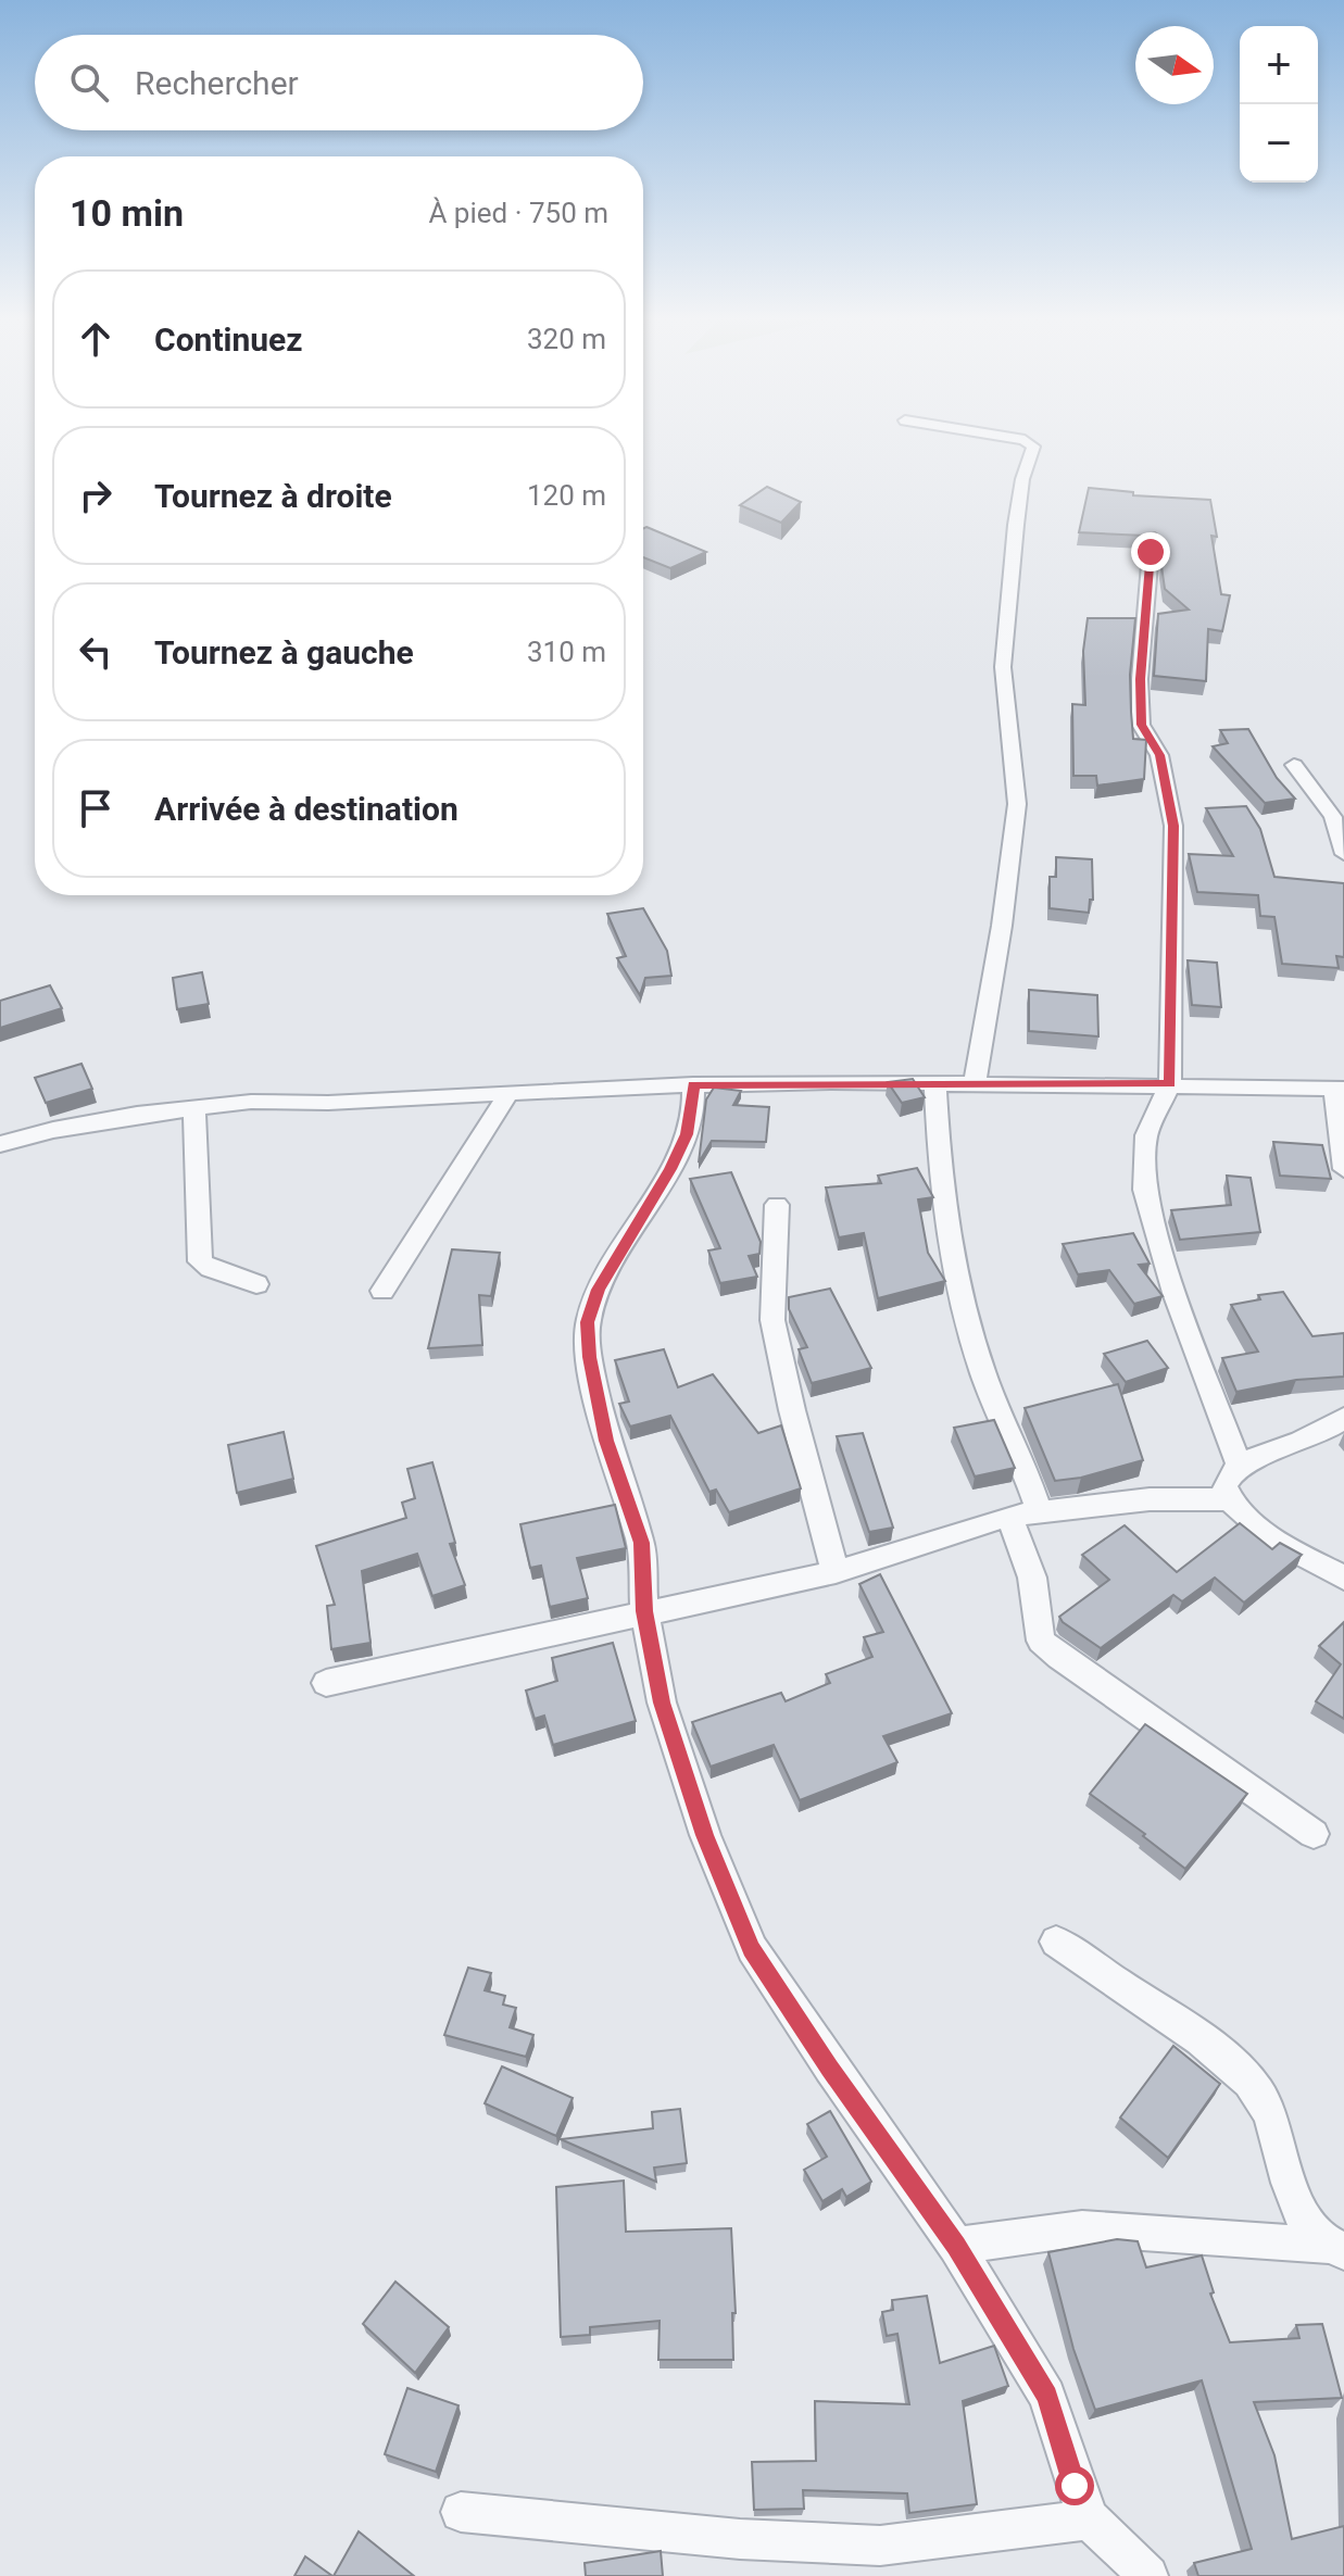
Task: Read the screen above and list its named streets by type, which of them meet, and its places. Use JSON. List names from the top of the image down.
{
  "north": "right",
  "page": {
    "map_buttons": ["+", "−"],
    "search": "Rechercher",
    "heading": ["10 min", "À pied · 750 m"],
    "list": [
      ["Continuez", "320 m"],
      ["Tournez à droite", "120 m"],
      ["Tournez à gauche", "310 m"],
      "Arrivée à destination"
    ]
  }
}
